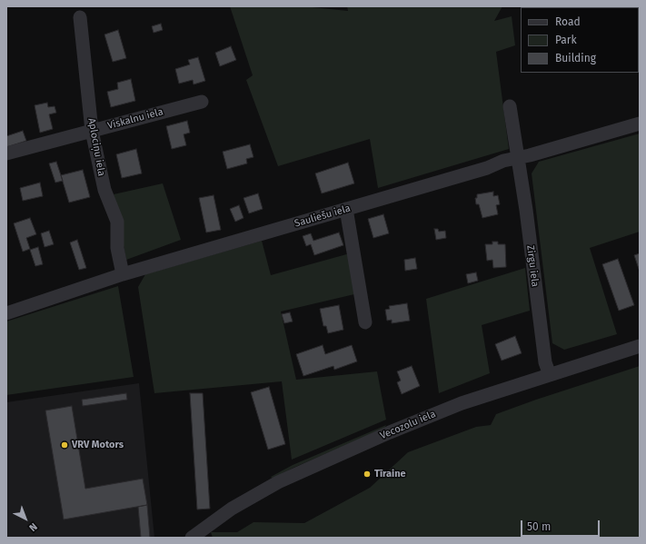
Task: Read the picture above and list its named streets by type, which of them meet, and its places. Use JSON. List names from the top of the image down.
{
  "streets": {
    "street": [
      "Viskalnu iela",
      "Aplociņu iela",
      "Sauliešu iela",
      "Zirgu iela",
      "Vecozolu iela"
    ]
  },
  "crossings": [
    ["Viskalnu iela", "Aplociņu iela"],
    ["Aplociņu iela", "Sauliešu iela"],
    ["Sauliešu iela", "Zirgu iela"],
    ["Zirgu iela", "Vecozolu iela"]
  ],
  "places": ["VRV Motors", "Tīraine"],
  "legend": ["Road", "Park", "Building"],
  "scale_bar": "50 m",
  "north": "bottom right"
}
